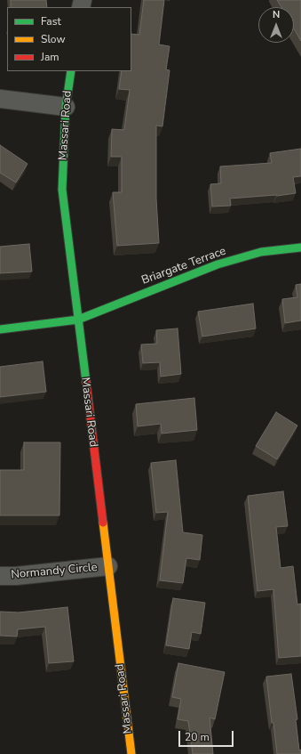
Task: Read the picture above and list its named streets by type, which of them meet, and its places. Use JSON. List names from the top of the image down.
{
  "streets": {
    "street": ["Massari Road", "Briargate Terrace", "Normandy Circle"]
  },
  "crossings": [
    ["Massari Road", "Briargate Terrace"],
    ["Massari Road", "Normandy Circle"]
  ],
  "legend": ["Fast", "Slow", "Jam"],
  "scale_bar": "20 m",
  "north": "top"
}
